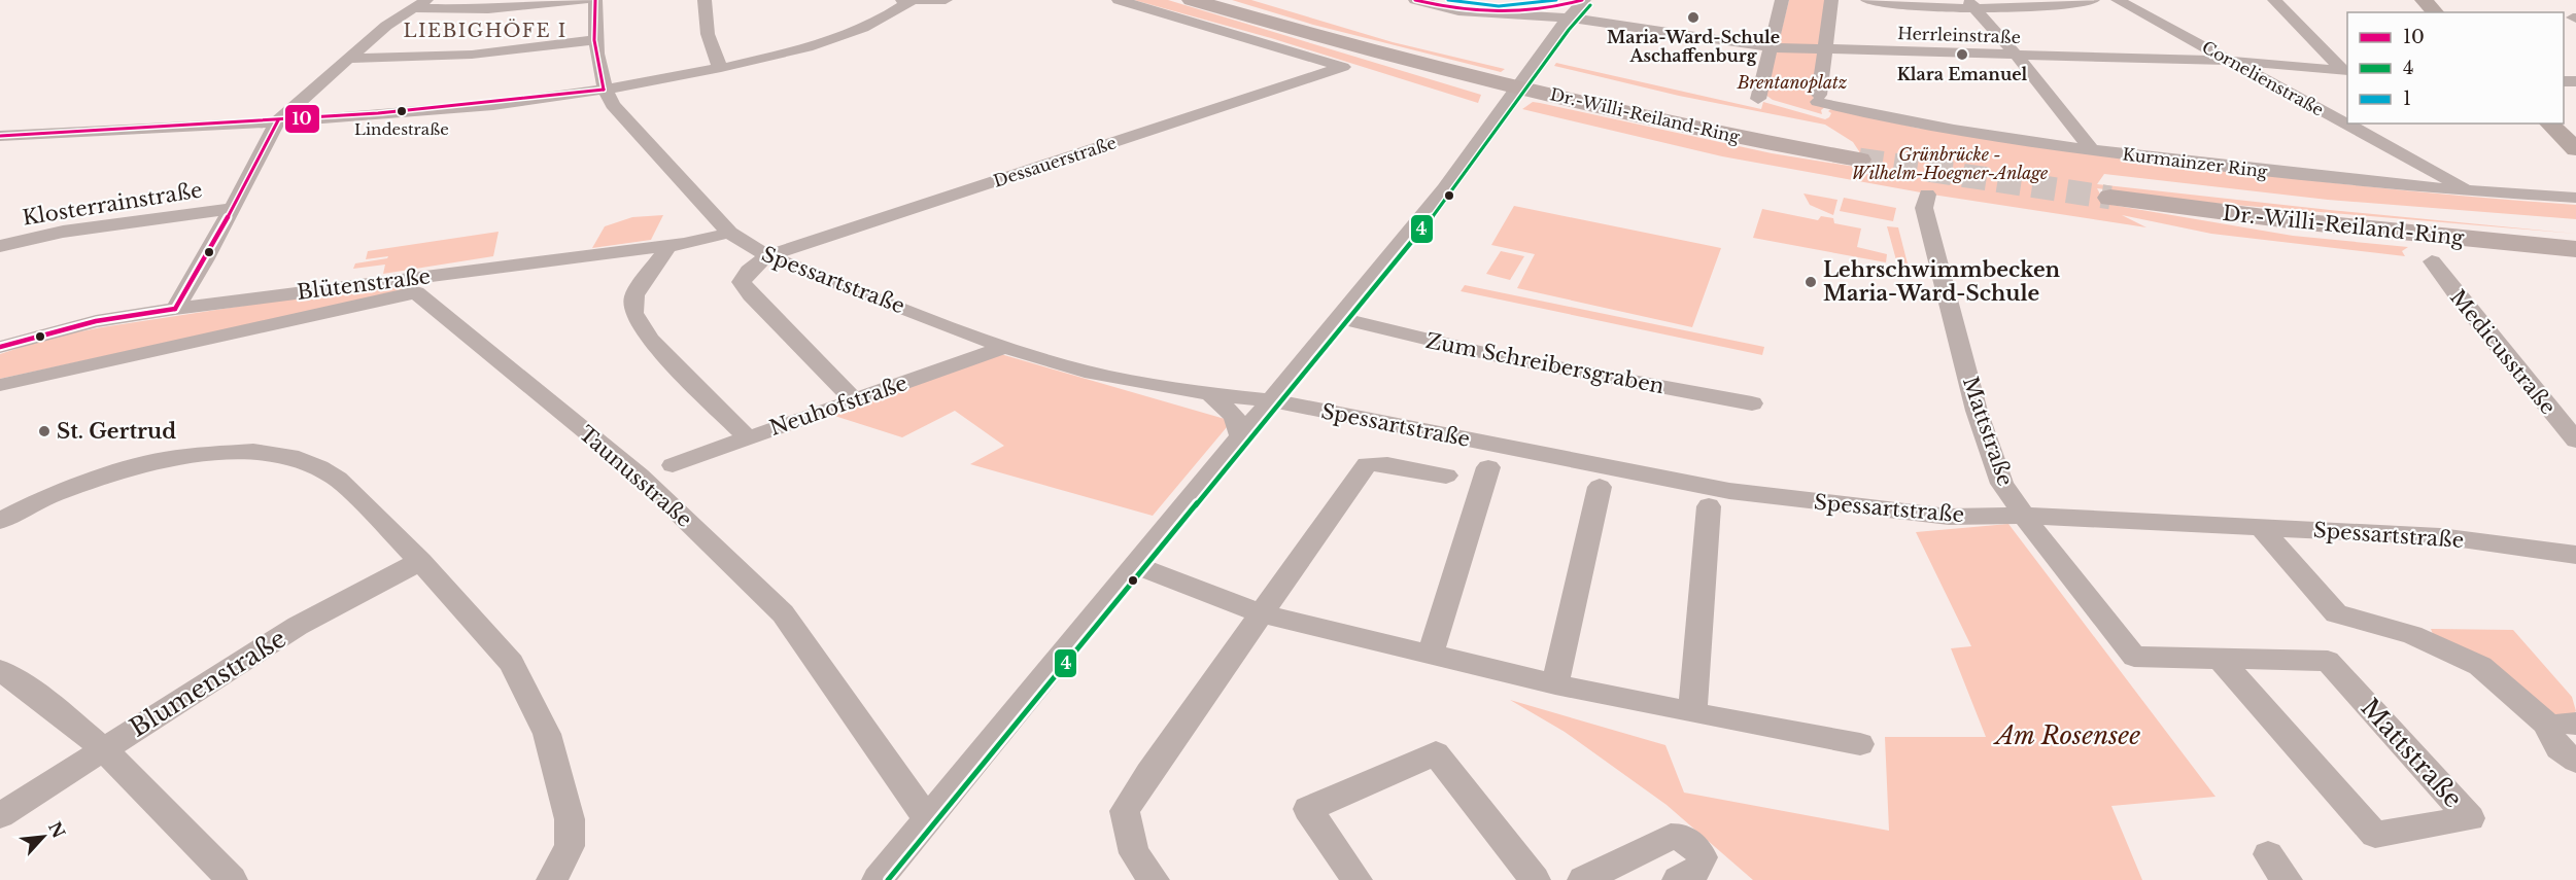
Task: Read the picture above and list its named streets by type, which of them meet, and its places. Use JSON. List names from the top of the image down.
{
  "streets": {
    "highway": ["Dr.-Willi-Reiland-Ring"],
    "street": [
      "Herrleinstraße",
      "Cornelienstraße",
      "Dessauerstraße",
      "Kurmainzer Ring",
      "Klosterrainstraße",
      "Spessartstraße",
      "Blütenstraße",
      "Medicusstraße",
      "Zum Schreibersgraben",
      "Neuhofstraße",
      "Mattstraße",
      "Taunusstraße",
      "Blumenstraße"
    ]
  },
  "crossings": [
    ["Herrleinstraße", "Cornelienstraße"],
    ["Herrleinstraße", "Kurmainzer Ring"],
    ["Cornelienstraße", "Kurmainzer Ring"],
    ["Dessauerstraße", "Spessartstraße"],
    ["Spessartstraße", "Blütenstraße"],
    ["Spessartstraße", "Neuhofstraße"],
    ["Spessartstraße", "Mattstraße"],
    ["Blütenstraße", "Taunusstraße"]
  ],
  "districts": ["LIEBIGHÖFE I"],
  "parks": ["Brentanoplatz", "Grünbrücke - Wilhelm-Hoegner-Anlage", "Am Rosensee"],
  "places": [
    "Maria-Ward-Schule Aschaffenburg",
    "Klara Emanuel",
    "Lindestraße",
    "Lehrschwimmbecken Maria-Ward-Schule",
    "St. Gertrud"
  ],
  "lines": ["transit line 10", "transit line 1", "transit line 4"],
  "legend": ["10", "4", "1"],
  "north": "top right"
}
